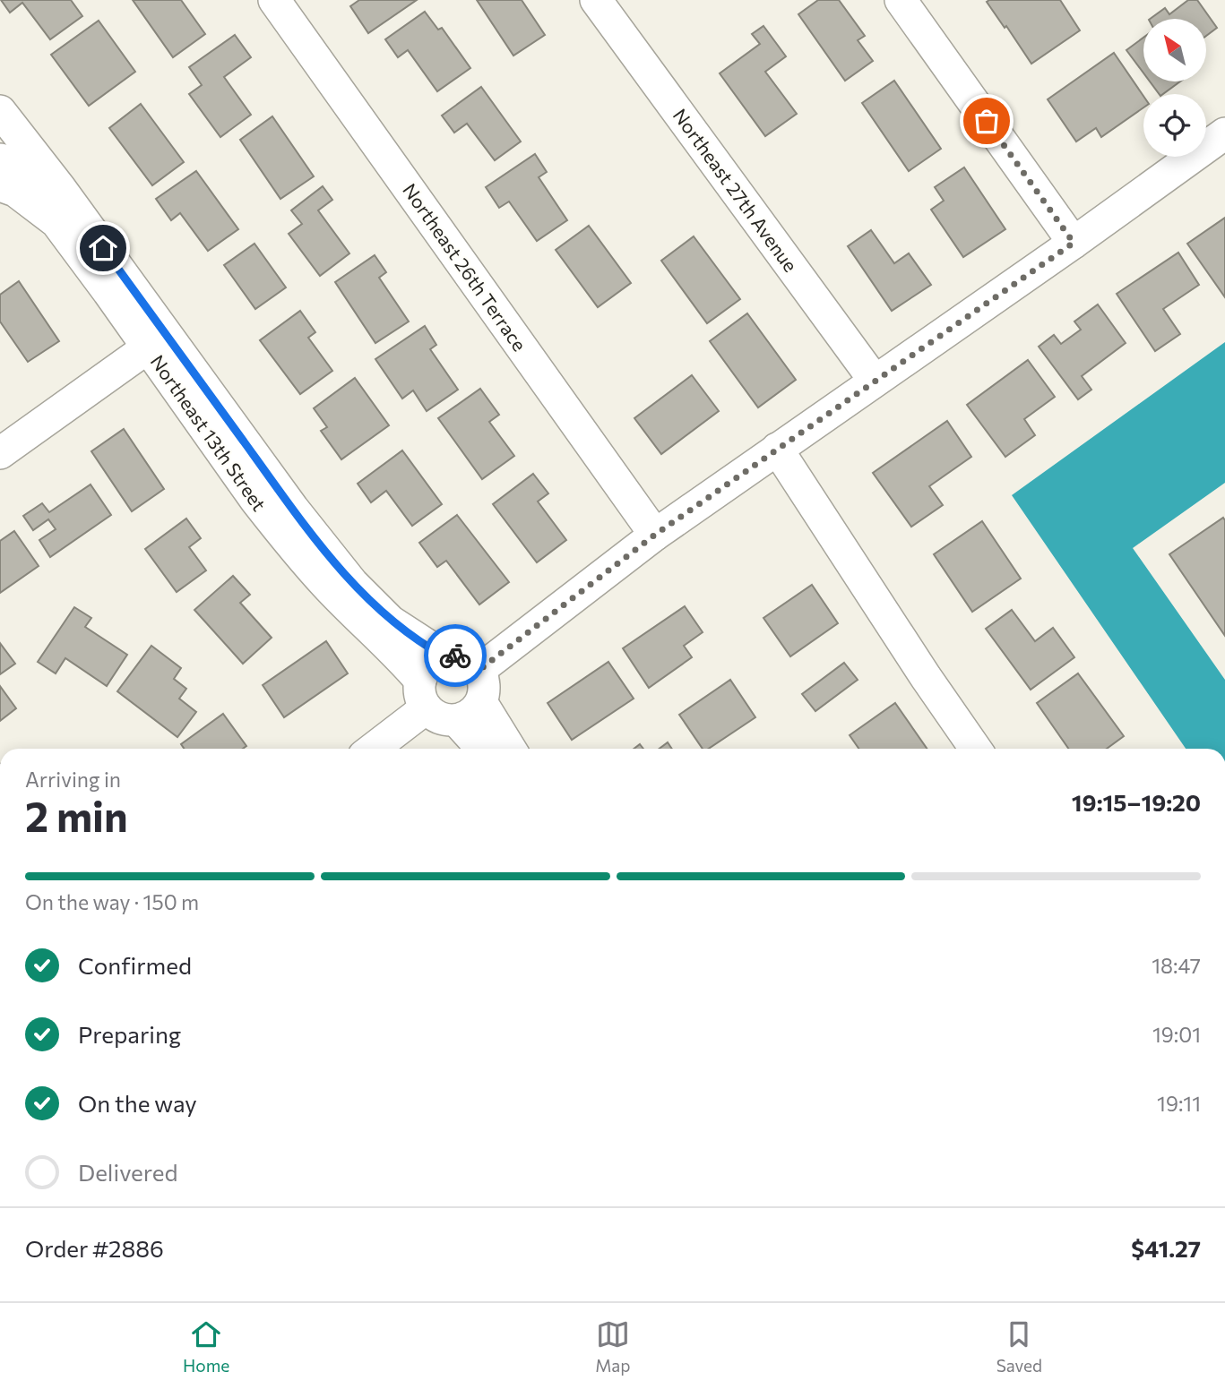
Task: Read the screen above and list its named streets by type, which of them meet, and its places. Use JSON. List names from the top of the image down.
{
  "streets": {
    "street": ["Northeast 27th Avenue", "Northeast 26th Terrace", "Northeast 13th Street"]
  },
  "north": "top left",
  "page": {
    "heading": ["2 min", "Arriving in", "19:15–19:20"],
    "panel": ["Order #2886", "$41.27"],
    "bar": "On the way · 150 m",
    "list": [
      ["Confirmed", "18:47"],
      ["Preparing", "19:01"],
      ["On the way", "19:11"],
      "Delivered"
    ],
    "tabs": ["Home", "Map", "Saved"]
  }
}
